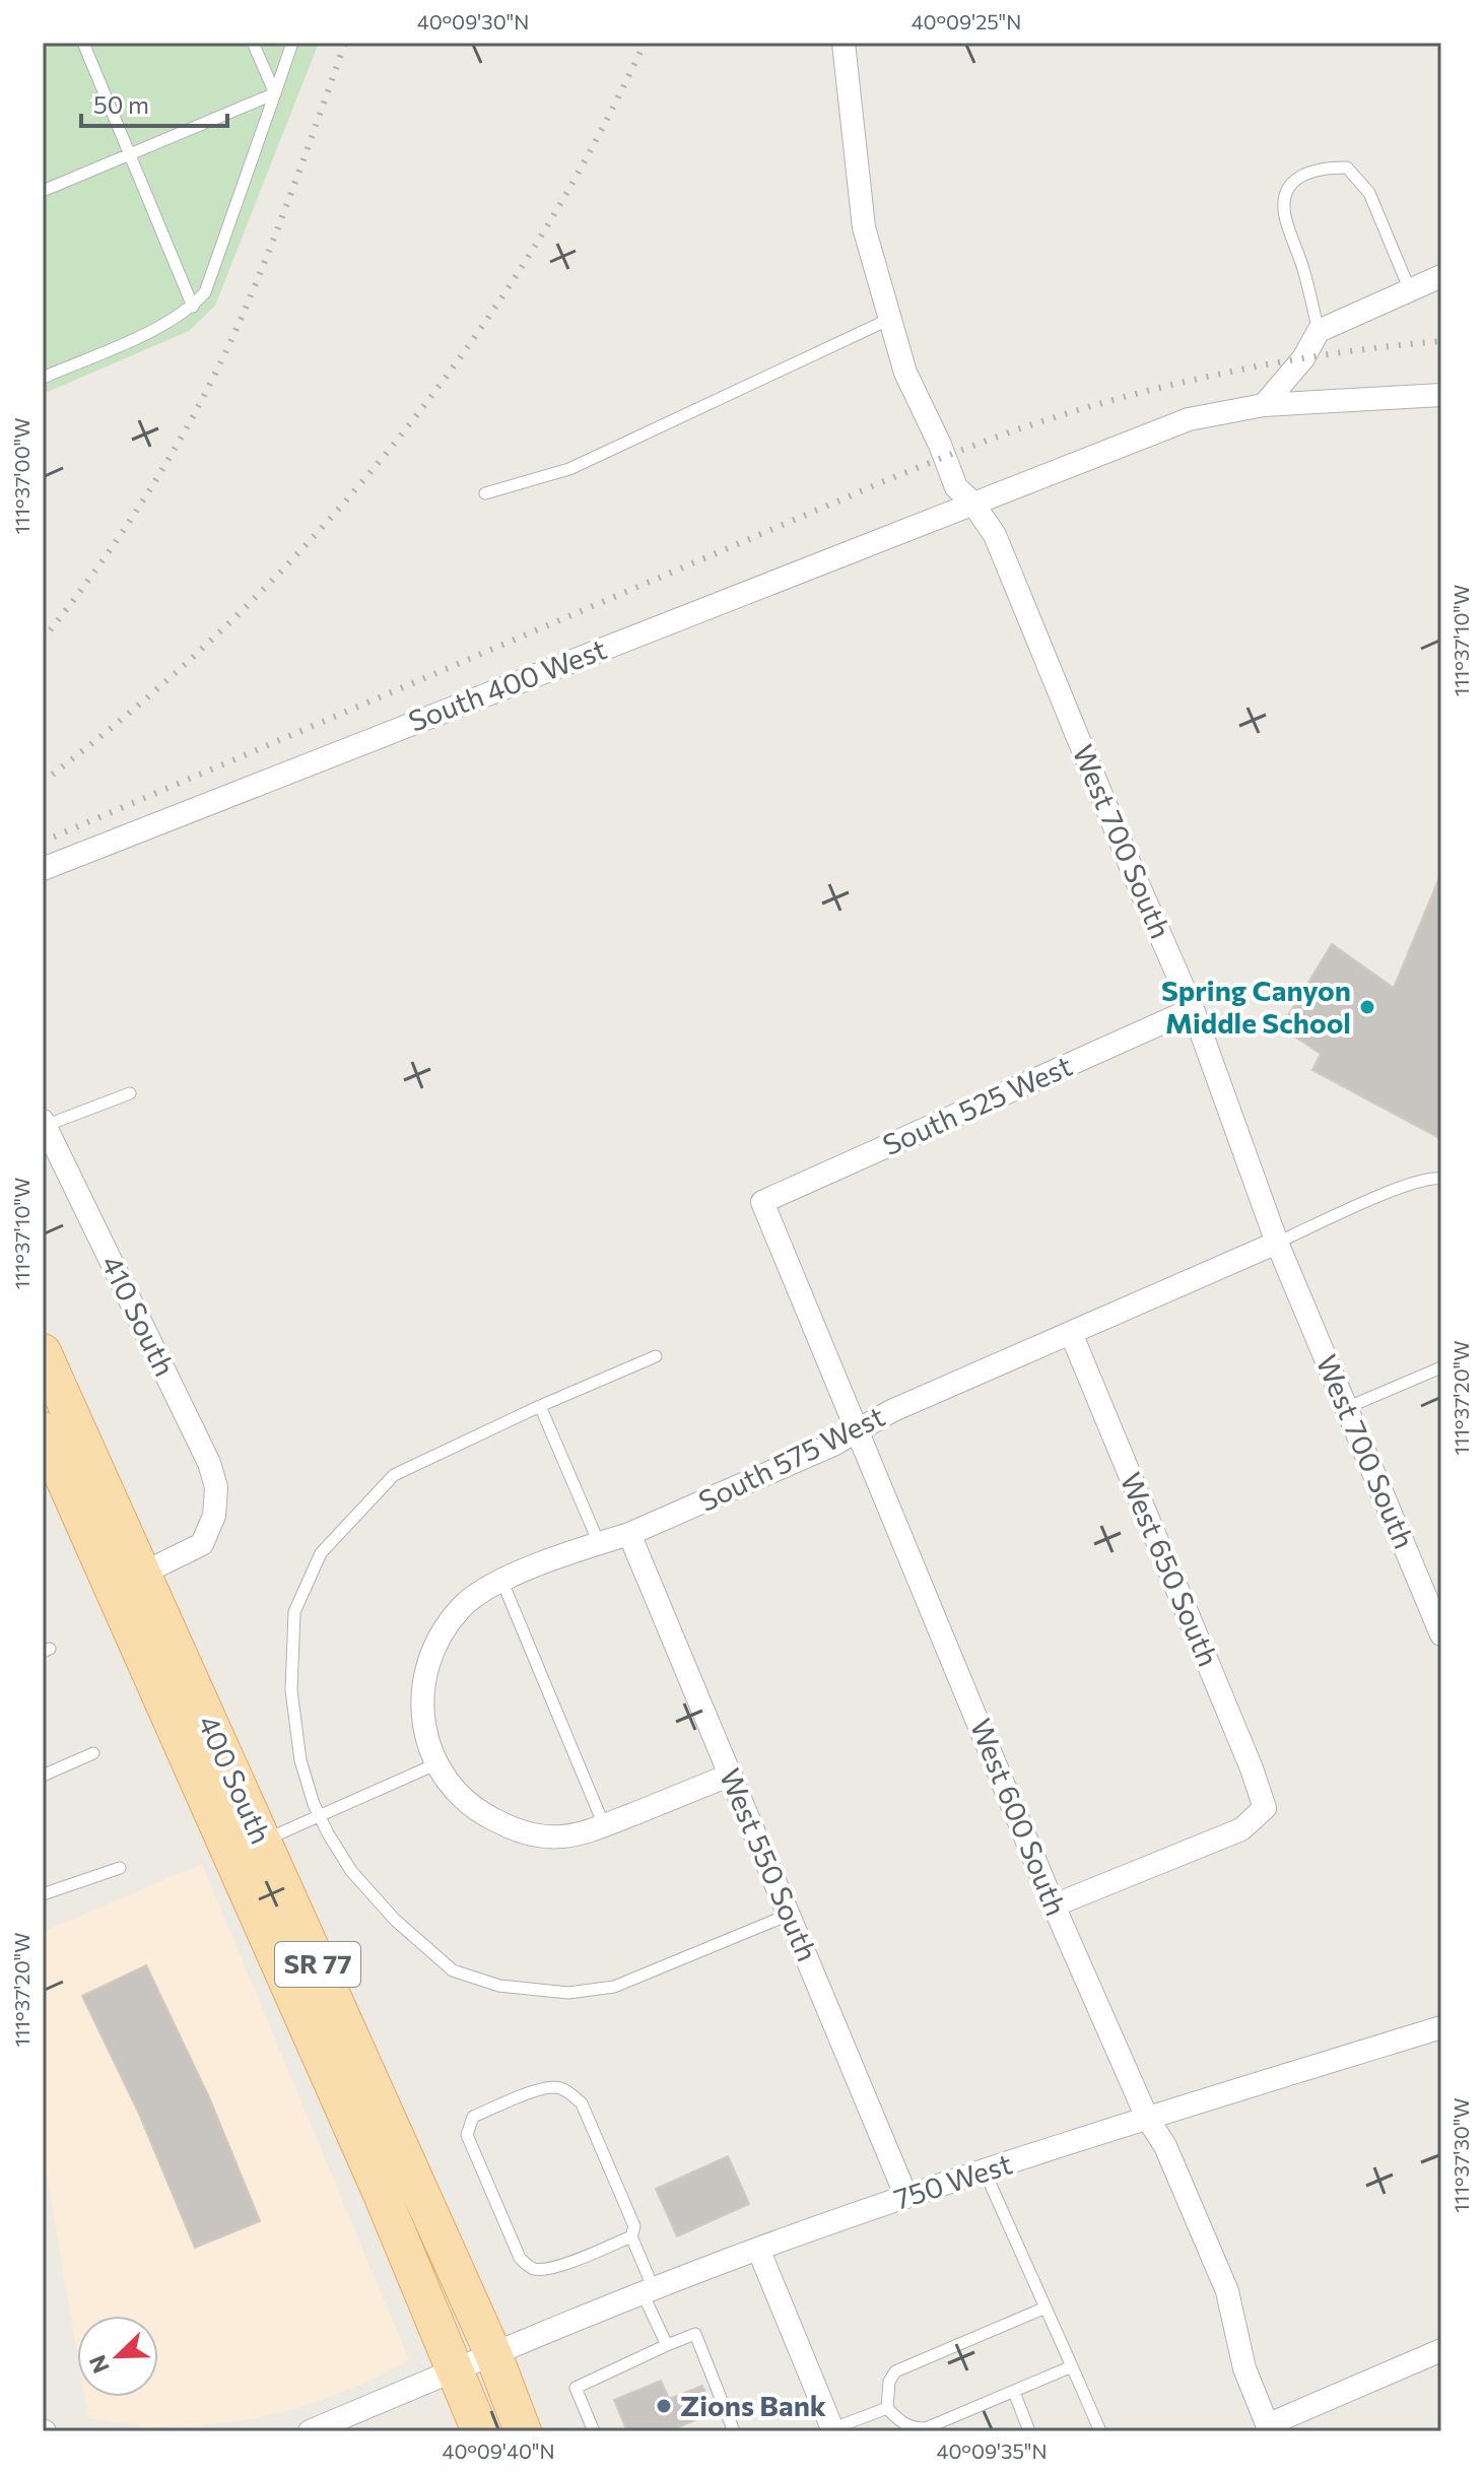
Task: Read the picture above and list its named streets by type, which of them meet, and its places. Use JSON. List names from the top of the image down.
{
  "streets": {
    "main road": ["400 South", "SR 77"],
    "street": [
      "South 400 West",
      "West 700 South",
      "South 525 West",
      "410 South",
      "South 575 West",
      "West 650 South",
      "West 600 South",
      "West 550 South",
      "750 West"
    ]
  },
  "crossings": [
    ["South 400 West", "West 700 South"],
    ["West 700 South", "South 525 West"],
    ["West 700 South", "South 575 West"],
    ["South 525 West", "West 600 South"],
    ["410 South", "400 South"],
    ["South 575 West", "West 650 South"],
    ["South 575 West", "West 600 South"],
    ["South 575 West", "West 550 South"],
    ["West 650 South", "West 600 South"],
    ["400 South", "750 West"],
    ["West 600 South", "750 West"],
    ["West 550 South", "750 West"]
  ],
  "places": ["Spring Canyon Middle School", "Zions Bank"],
  "scale_bar": "50 m",
  "north": "bottom left",
  "coordinates": [
    "40°09'30\"N",
    "40°09'25\"N",
    "111°37'00\"W",
    "111°37'10\"W",
    "111°37'20\"W",
    "111°37'30\"W",
    "40°09'40\"N",
    "40°09'35\"N"
  ]
}
